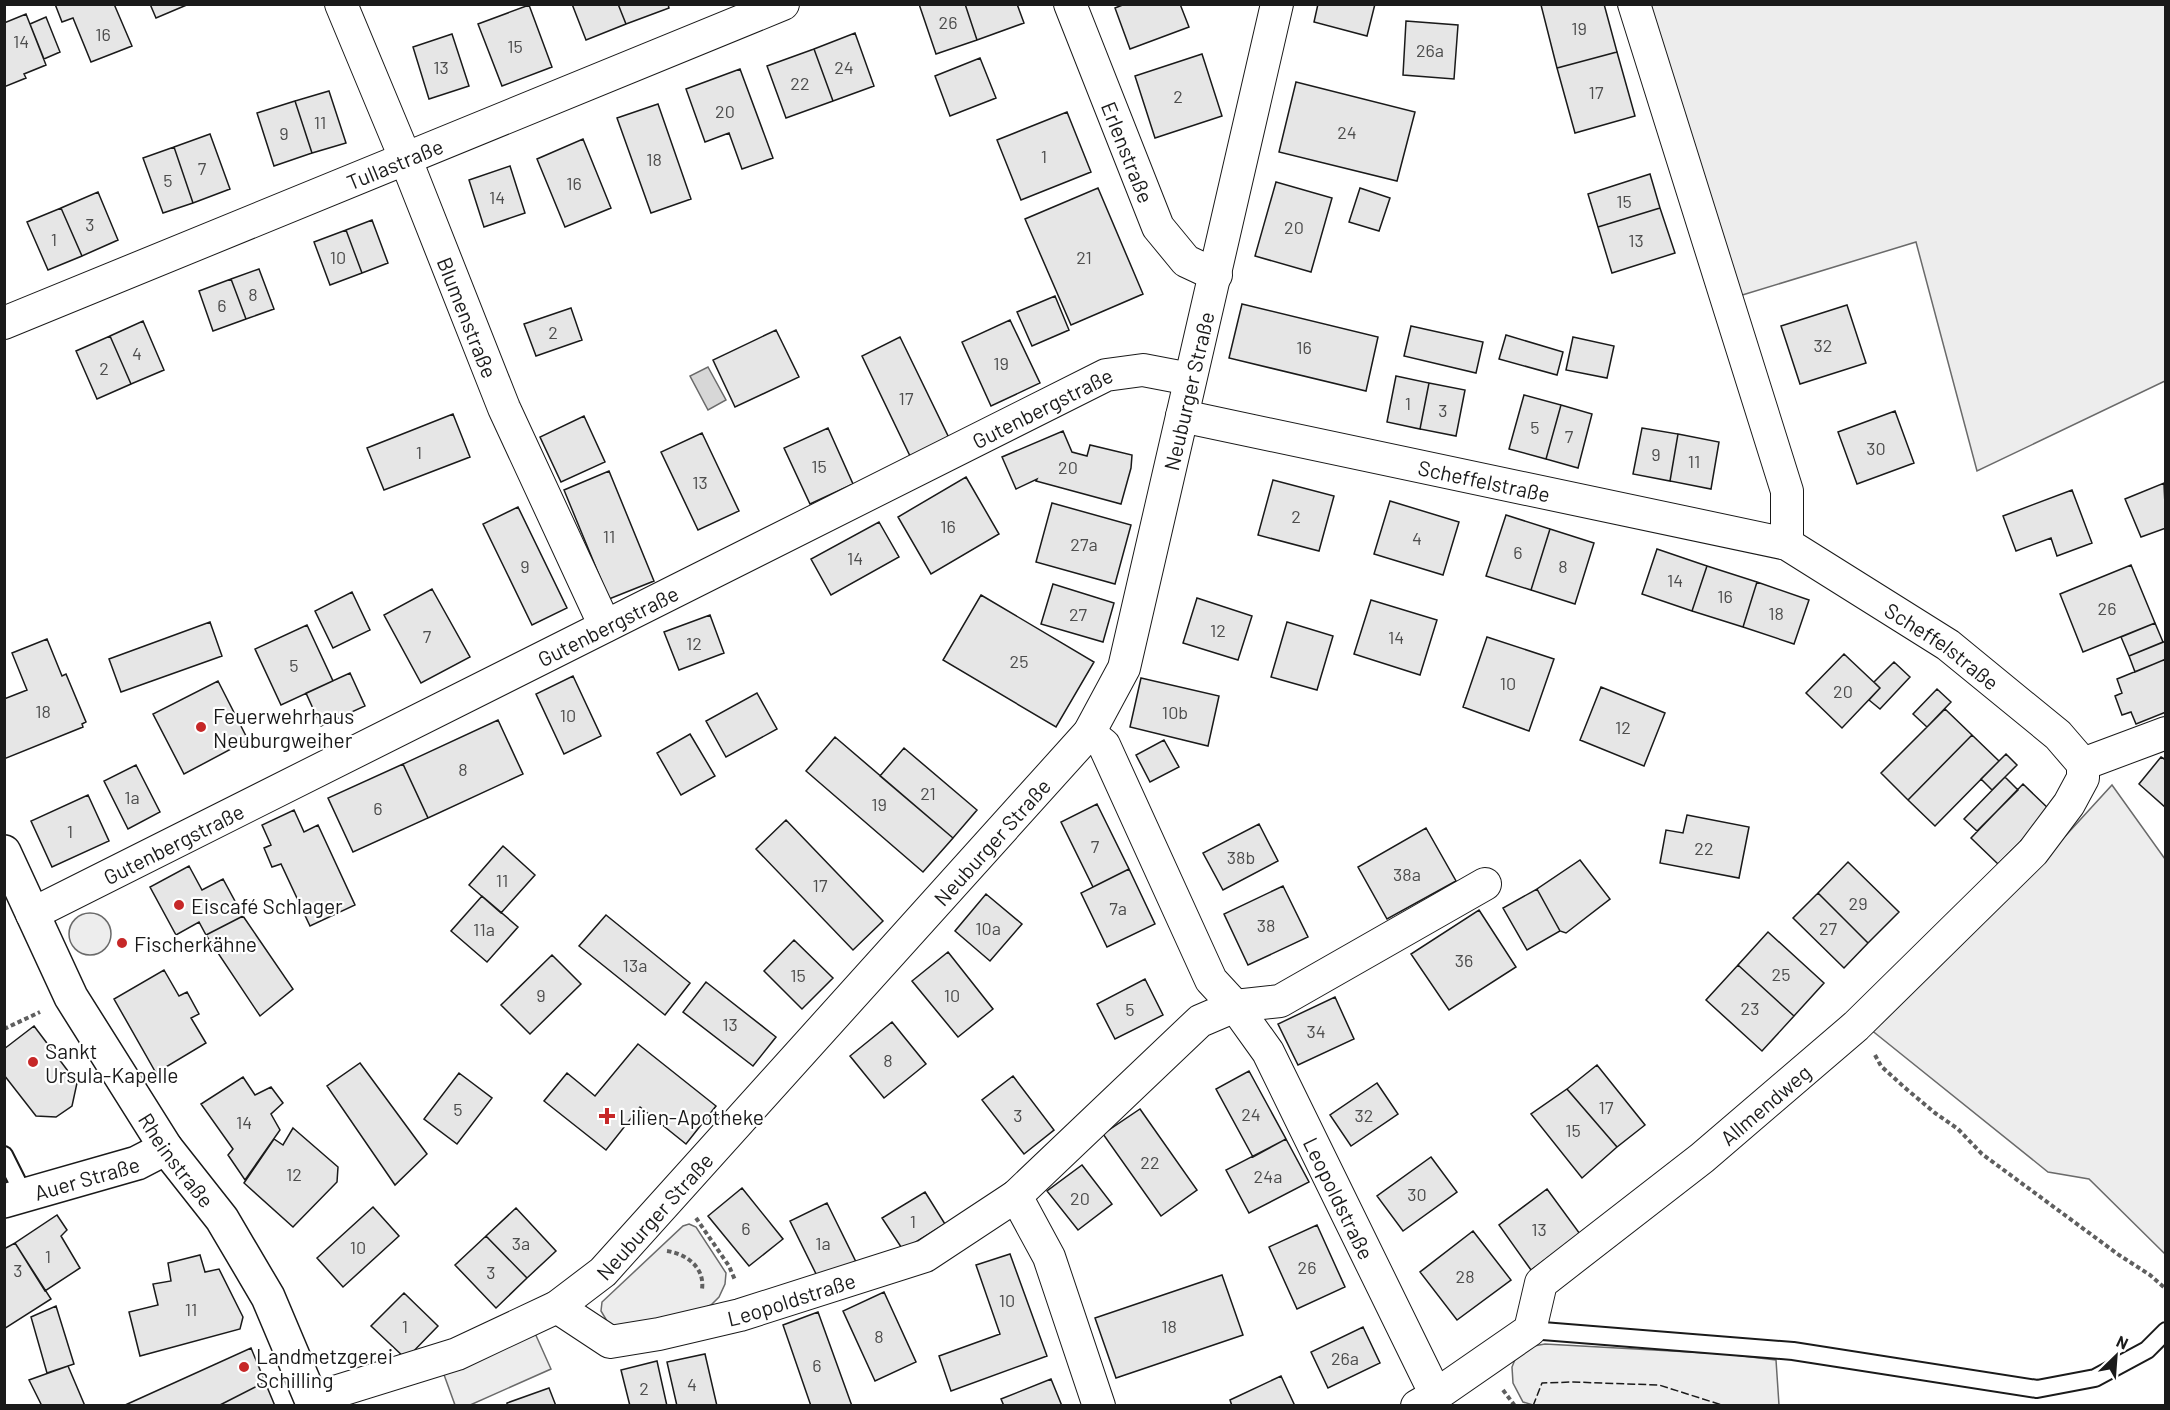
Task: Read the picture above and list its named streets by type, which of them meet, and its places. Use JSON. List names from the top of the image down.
{
  "streets": {
    "main road": ["Rheinstraße", "Auer Straße"],
    "street": [
      "Erlenstraße",
      "Tullastraße",
      "Blumenstraße",
      "Neuburger Straße",
      "Gutenbergstraße",
      "Scheffelstraße",
      "Allmendweg",
      "Leopoldstraße"
    ]
  },
  "crossings": [
    ["Erlenstraße", "Neuburger Straße"],
    ["Tullastraße", "Blumenstraße"],
    ["Blumenstraße", "Gutenbergstraße"],
    ["Neuburger Straße", "Gutenbergstraße"],
    ["Neuburger Straße", "Scheffelstraße"],
    ["Neuburger Straße", "Rheinstraße"],
    ["Neuburger Straße", "Leopoldstraße"],
    ["Gutenbergstraße", "Rheinstraße"],
    ["Scheffelstraße", "Allmendweg"],
    ["Rheinstraße", "Auer Straße"]
  ],
  "places": {
    "other": [
      "Feuerwehrhaus Neuburgweiher",
      "Eiscafé Schlager",
      "Fischerkähne",
      "Sankt Ursula-Kapelle",
      "Landmetzgerei Schilling"
    ],
    "health": ["Lilien-Apotheke"]
  },
  "house_numbers": [
    "26",
    "19",
    "16",
    "14",
    "15",
    "26a",
    "13",
    "24",
    "22",
    "17",
    "2",
    "20",
    "11",
    "24",
    "9",
    "1",
    "18",
    "7",
    "5",
    "16",
    "14",
    "15",
    "3",
    "20",
    "1",
    "13",
    "10",
    "21",
    "8",
    "6",
    "2",
    "32",
    "16",
    "4",
    "19",
    "2",
    "17",
    "1",
    "3",
    "5",
    "7",
    "30",
    "1",
    "9",
    "11",
    "15",
    "20",
    "13",
    "2",
    "16",
    "11",
    "4",
    "27a",
    "6",
    "14",
    "9",
    "8",
    "14",
    "16",
    "26",
    "18",
    "27",
    "12",
    "7",
    "14",
    "12",
    "25",
    "5",
    "10",
    "20",
    "18",
    "10b",
    "10",
    "12",
    "8",
    "21",
    "1a",
    "19",
    "6",
    "1",
    "7",
    "22",
    "38b",
    "38a",
    "11",
    "17",
    "29",
    "7a",
    "38",
    "10a",
    "27",
    "11a",
    "36",
    "13a",
    "25",
    "15",
    "9",
    "10",
    "23",
    "5",
    "13",
    "34",
    "8",
    "17",
    "5",
    "24",
    "3",
    "32",
    "14",
    "15",
    "22",
    "12",
    "24a",
    "30",
    "20",
    "1",
    "6",
    "13",
    "3a",
    "1a",
    "10",
    "1",
    "26",
    "3",
    "3",
    "28",
    "10",
    "11",
    "1",
    "18",
    "8",
    "26a",
    "6",
    "4",
    "2"
  ],
  "north": "top right"
}
